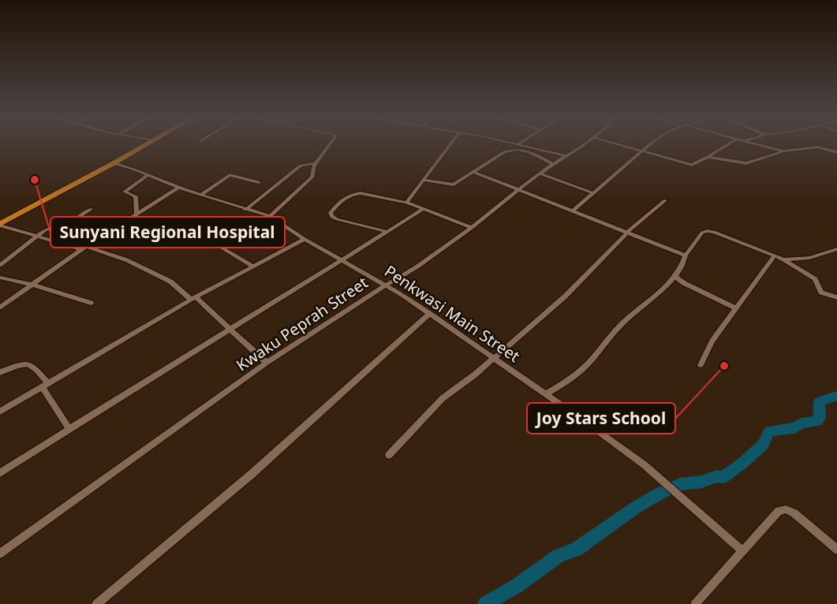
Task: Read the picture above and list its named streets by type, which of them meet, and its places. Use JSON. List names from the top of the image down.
{
  "streets": {
    "street": ["Penkwasi Main Street", "Kwaku Peprah Street"]
  },
  "crossings": [
    ["Penkwasi Main Street", "Kwaku Peprah Street"]
  ],
  "places": ["Sunyani Regional Hospital", "Joy Stars School"]
}
